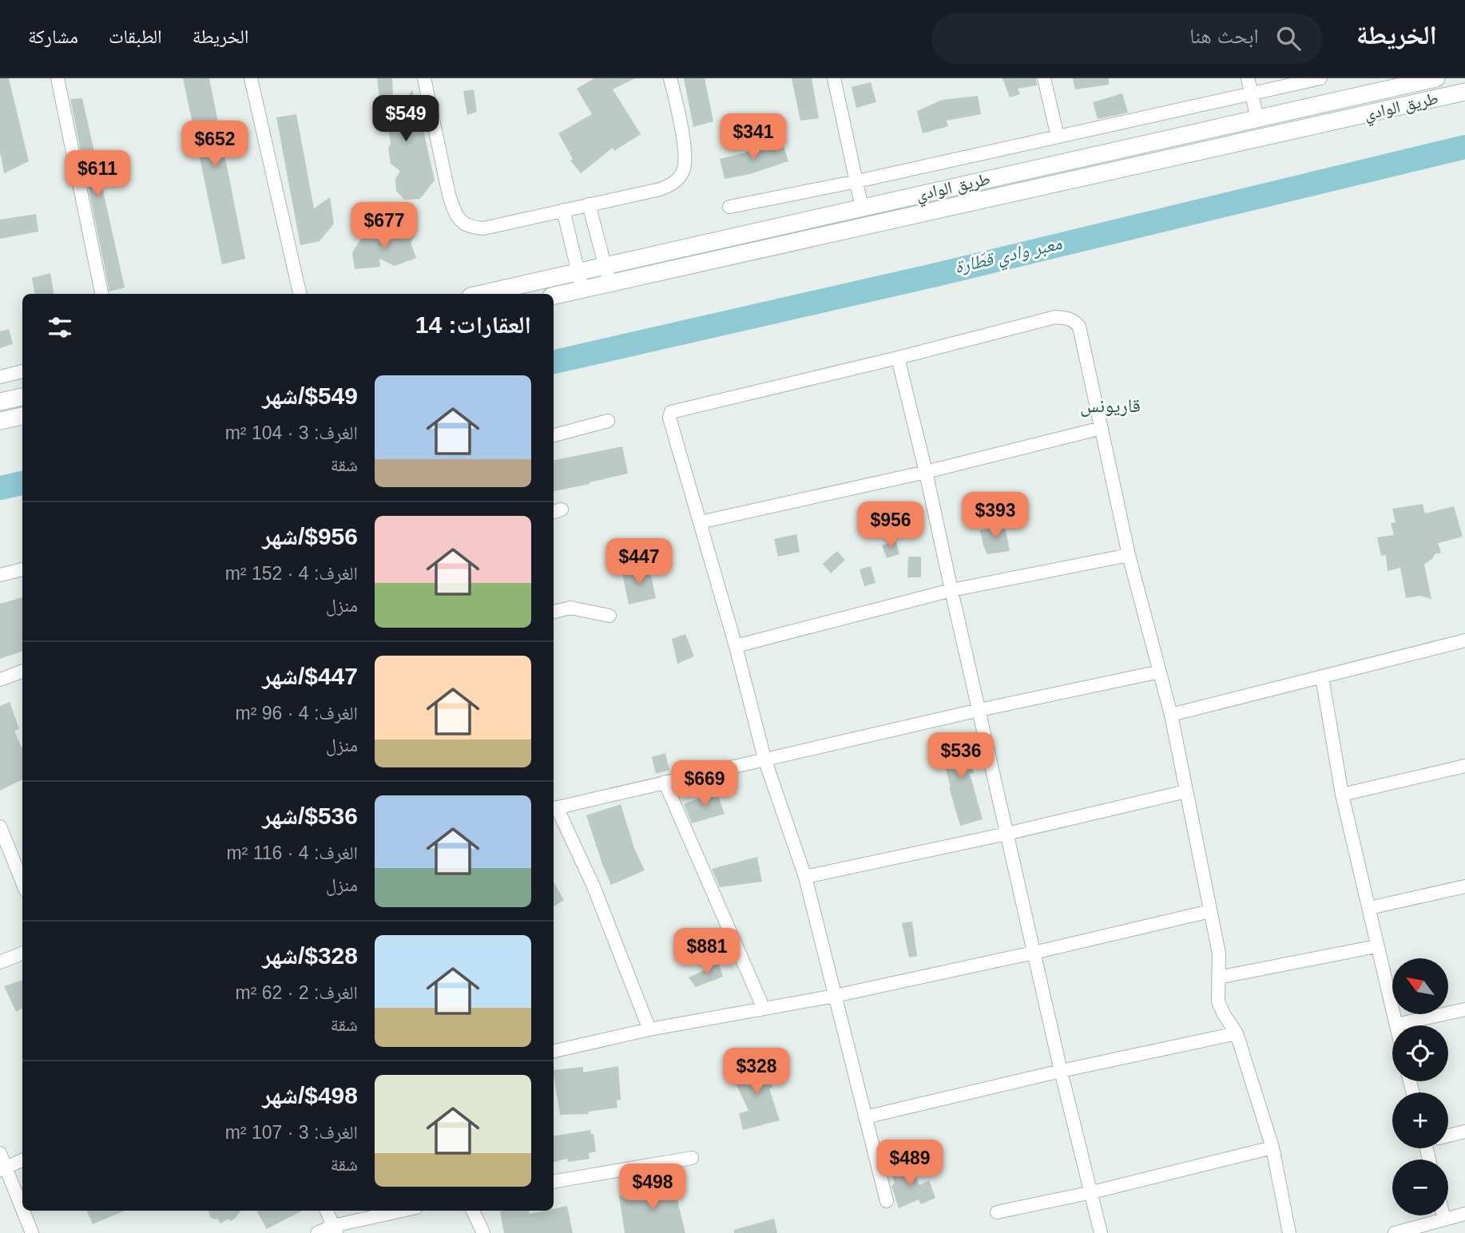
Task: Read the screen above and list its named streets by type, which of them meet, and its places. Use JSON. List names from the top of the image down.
{
  "streets": {
    "main road": ["طريق الوادي"]
  },
  "districts": ["قاريونس"],
  "water": ["معبر وادي قطّارة"],
  "north": "top left",
  "page": {
    "header": "الخريطة",
    "search": "ابحث هنا",
    "nav": ["الخريطة", "الطبقات", "مشاركة"],
    "price": [
      "$549",
      "$341",
      "$652",
      "$611",
      "$677",
      "$393",
      "$956",
      "$447",
      "$536",
      "$669",
      "$881",
      "$328",
      "$489",
      "$498"
    ],
    "heading": "العقارات: 14",
    "list": [
      {
        "name": "$549/شهر",
        "note": "الغرف: 3 · 104 m² · شقة"
      },
      {
        "name": "$956/شهر",
        "note": "الغرف: 4 · 152 m² · منزل"
      },
      {
        "name": "$447/شهر",
        "note": "الغرف: 4 · 96 m² · منزل"
      },
      {
        "name": "$536/شهر",
        "note": "الغرف: 4 · 116 m² · منزل"
      },
      {
        "name": "$328/شهر",
        "note": "الغرف: 2 · 62 m² · شقة"
      },
      {
        "name": "$498/شهر",
        "note": "الغرف: 3 · 107 m² · شقة"
      }
    ],
    "map_buttons": ["+", "−"]
  }
}
